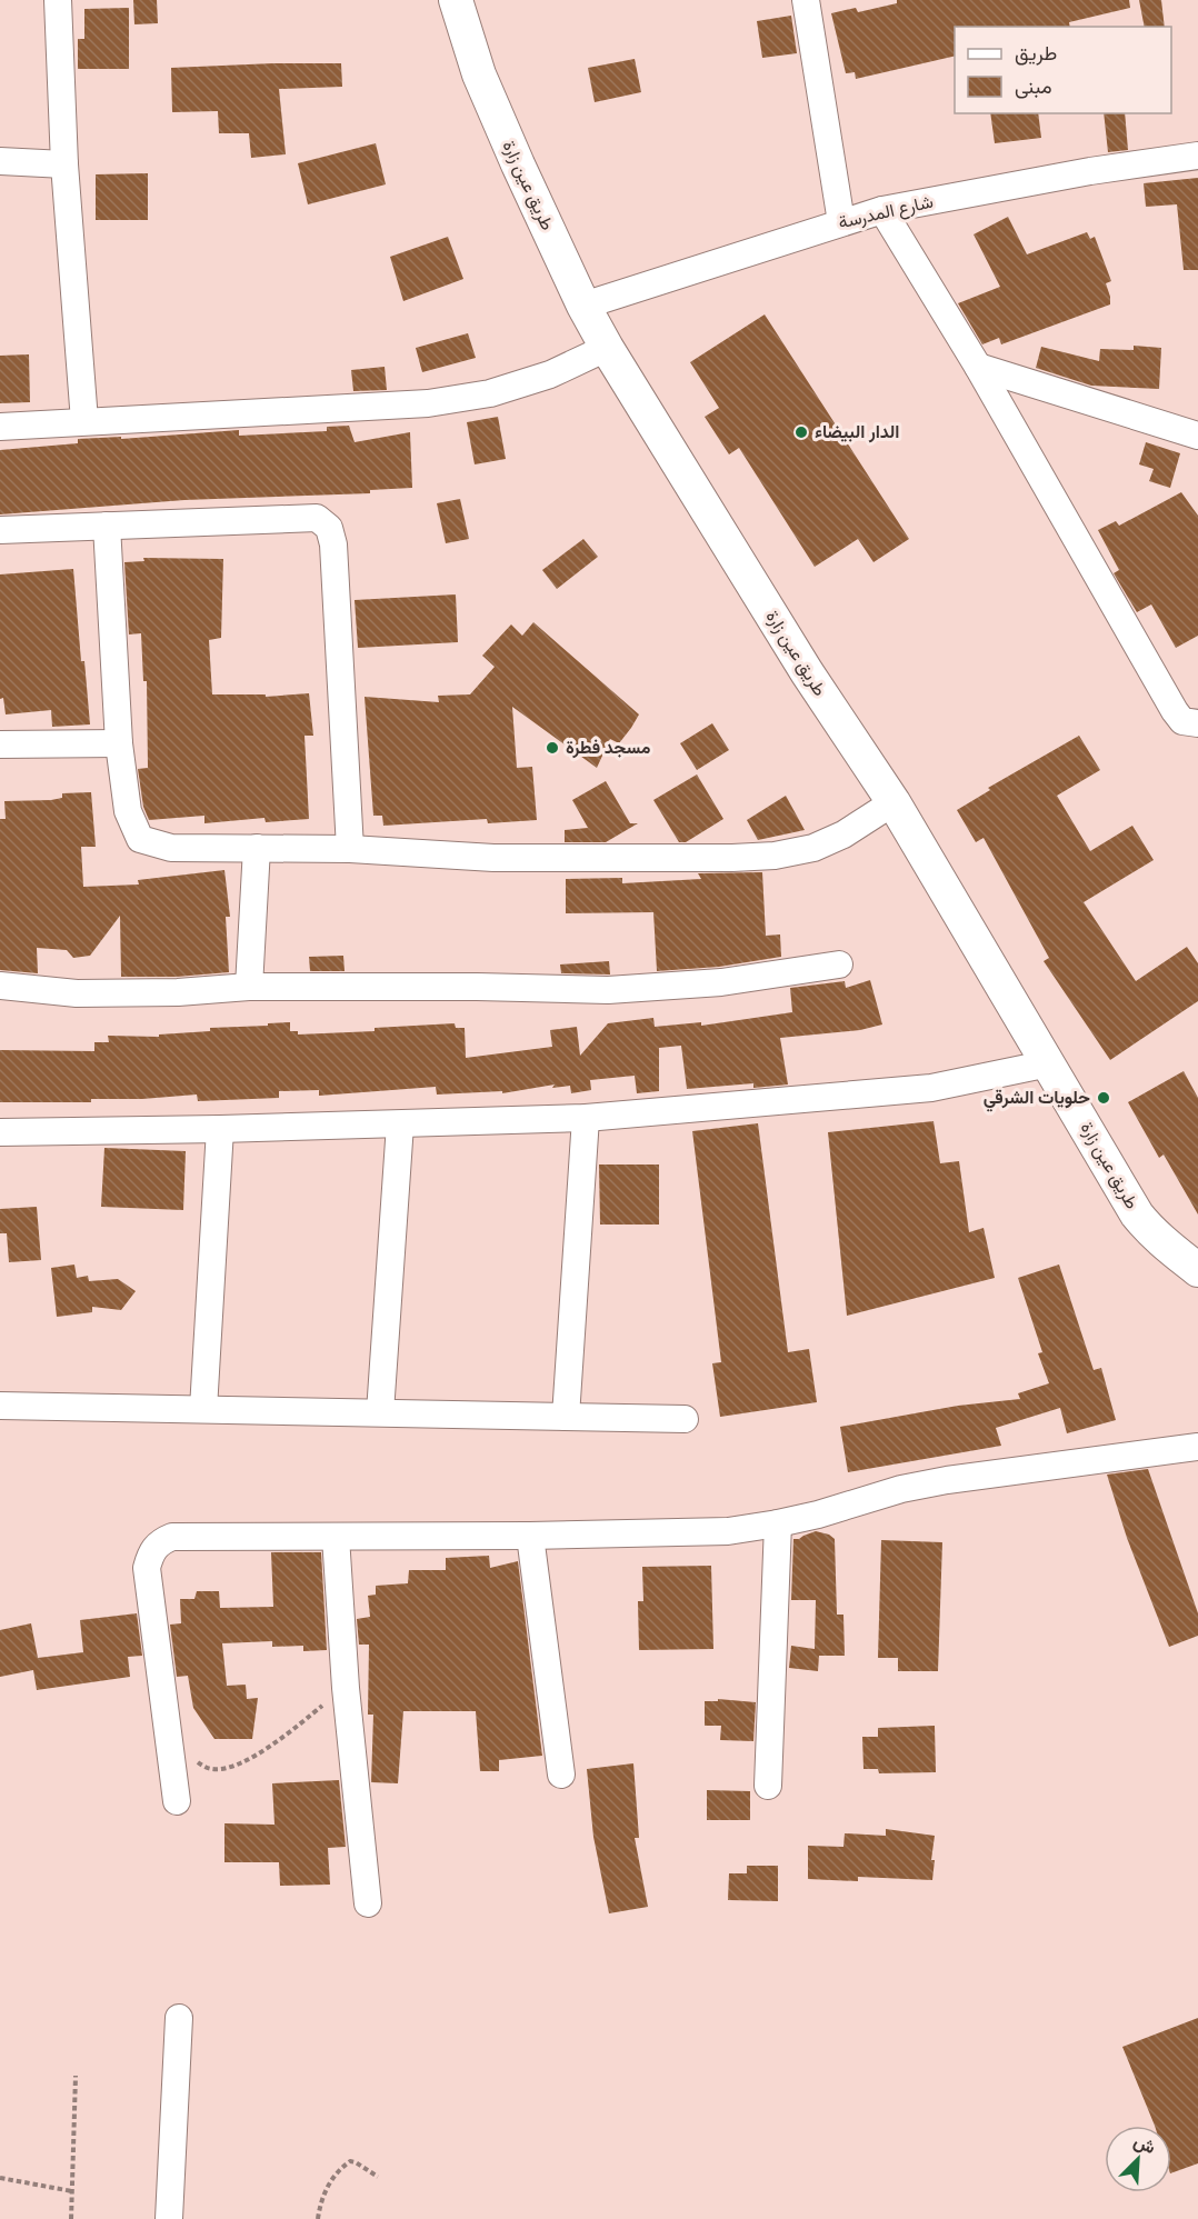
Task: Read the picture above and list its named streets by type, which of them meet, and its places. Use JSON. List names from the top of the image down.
{
  "streets": {
    "main road": ["طريق عين زارة"],
    "street": ["شارع المدرسة"]
  },
  "crossings": [
    ["طريق عين زارة", "شارع المدرسة"]
  ],
  "places": ["الدار البيضاء", "مسجد فطرة", "حلويات الشرقي"],
  "legend": ["طريق", "مبنى"],
  "north": "top right"
}
